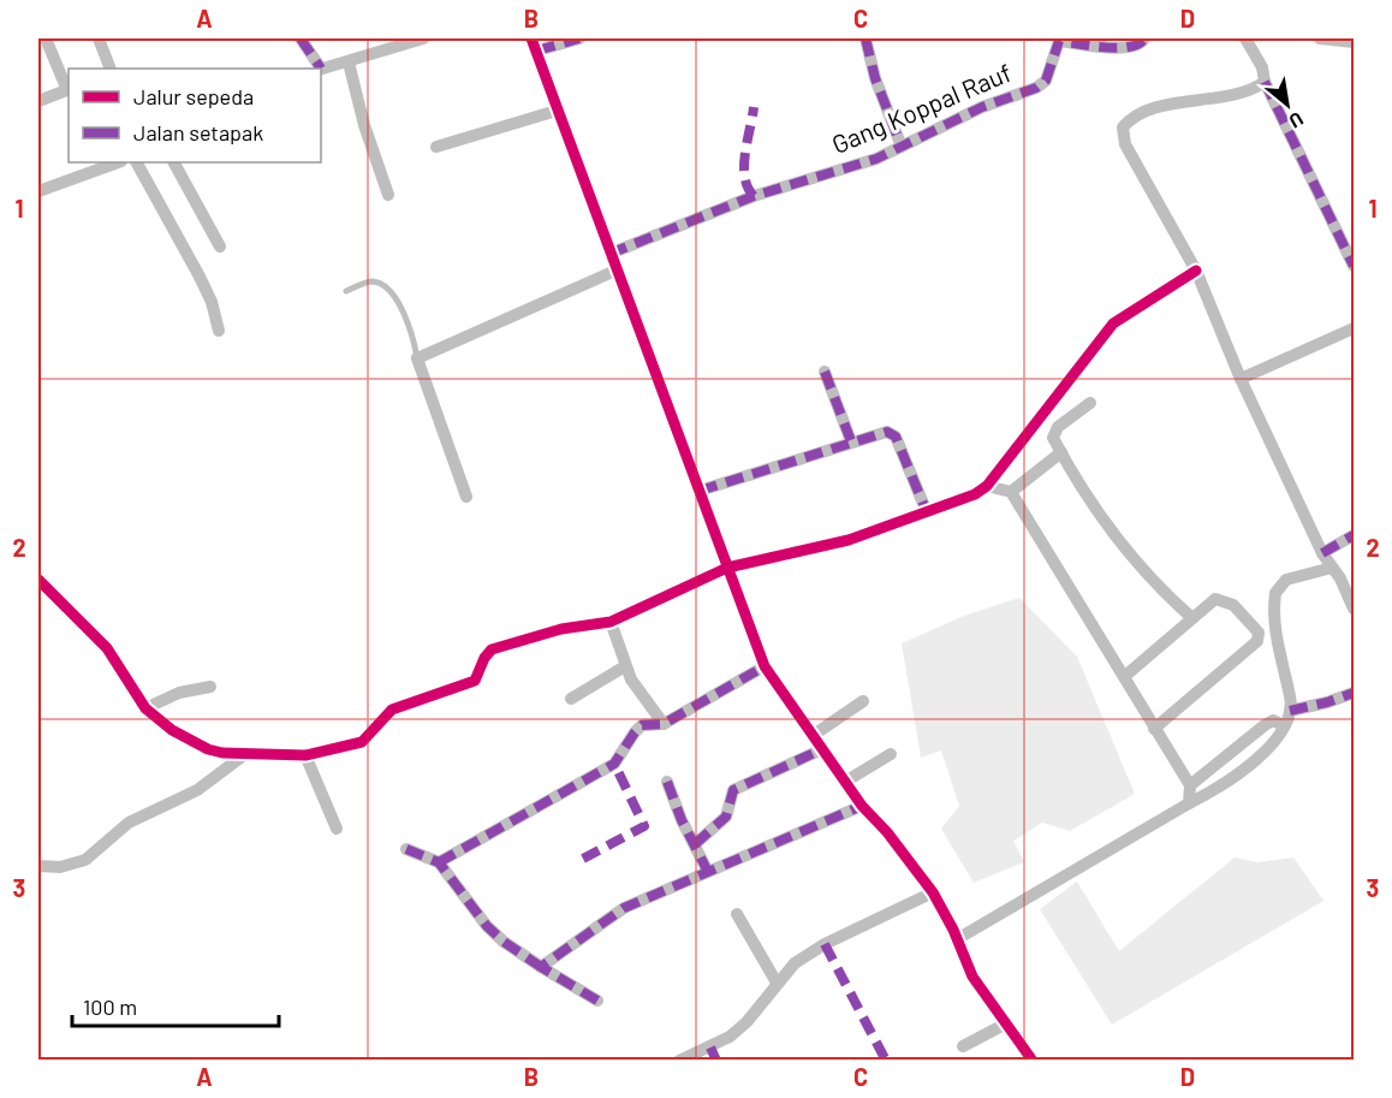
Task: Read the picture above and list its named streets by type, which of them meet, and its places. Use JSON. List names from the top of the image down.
{
  "streets": {
    "street": ["Gang Koppal Rauf"]
  },
  "legend": ["Jalur sepeda", "Jalan setapak"],
  "scale_bar": "100 m",
  "north": "bottom right",
  "grid": {
    "columns": [
      "A",
      "B",
      "C",
      "D"
    ],
    "rows": ["1", "2", "3"]
  }
}
